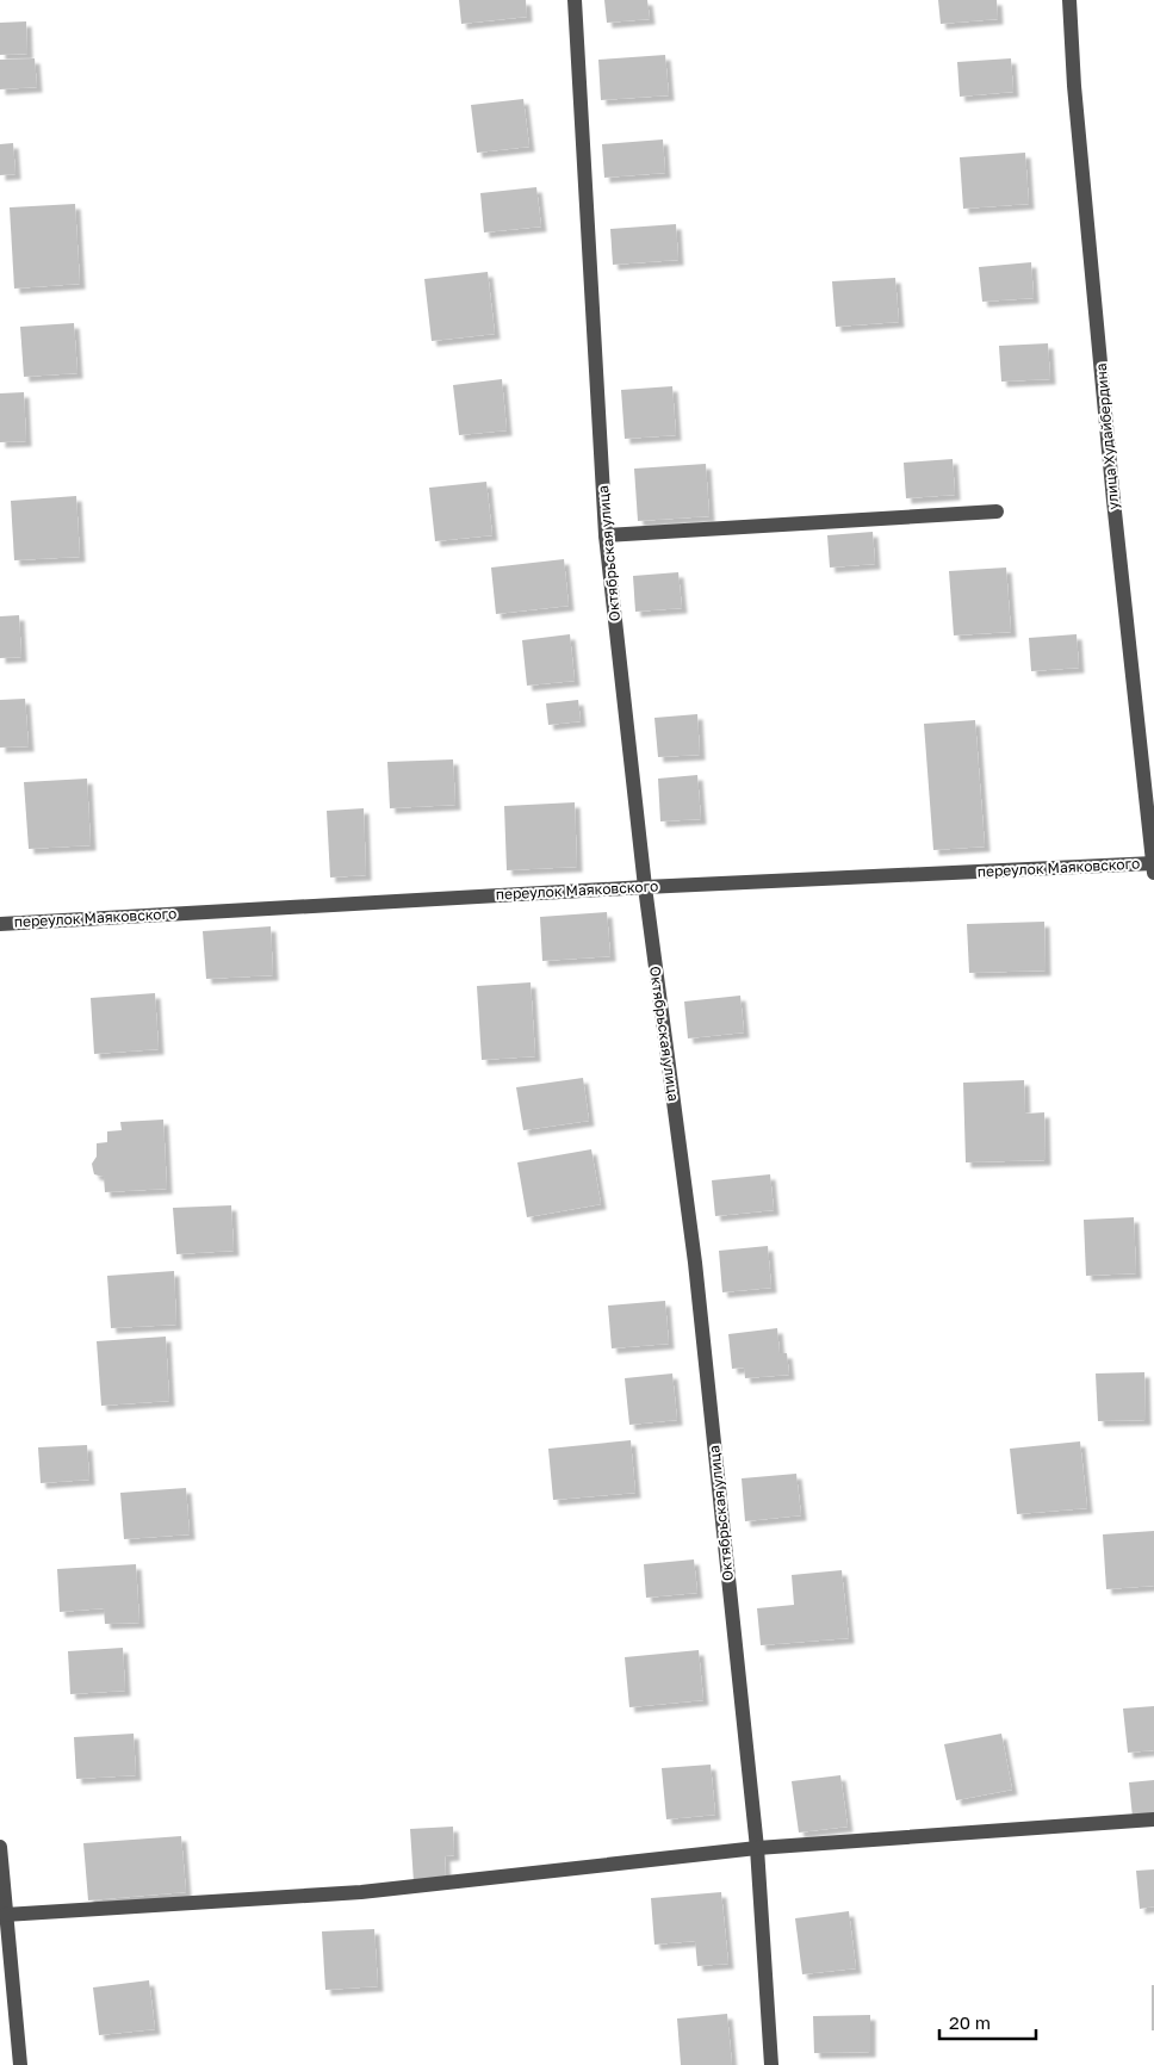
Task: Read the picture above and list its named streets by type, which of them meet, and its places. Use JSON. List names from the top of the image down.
{
  "streets": {
    "street": ["улица Худайбердина", "Октябрьская улица", "переулок Маяковского"]
  },
  "crossings": [
    ["улица Худайбердина", "переулок Маяковского"],
    ["Октябрьская улица", "переулок Маяковского"]
  ],
  "scale_bar": "20 m"
}
